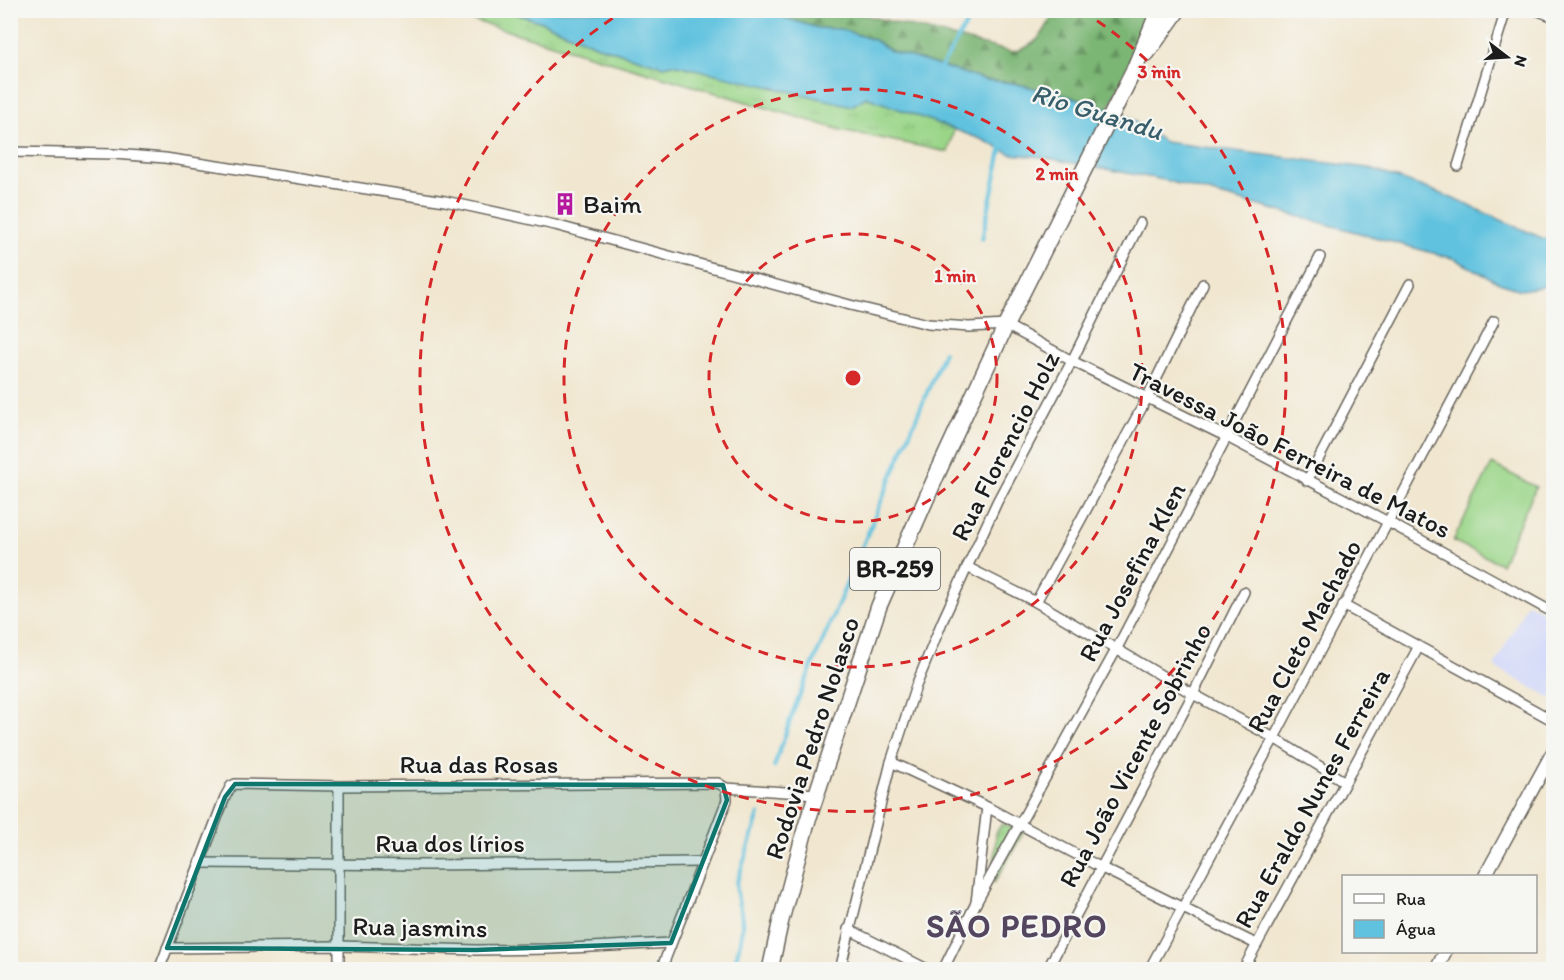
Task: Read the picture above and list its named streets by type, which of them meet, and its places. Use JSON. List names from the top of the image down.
{
  "streets": {
    "highway": ["BR-259", "Rodovia Pedro Nolasco"],
    "street": [
      "Rua Florencio Holz",
      "Travessa João Ferreira de Matos",
      "Rua Josefina Klen",
      "Rua Cleto Machado",
      "Rua João Vicente Sobrinho",
      "Rua das Rosas",
      "Rua Eraldo Nunes Ferreira",
      "Rua dos lírios",
      "Rua jasmins"
    ]
  },
  "crossings": [
    ["Rua Florencio Holz", "Travessa João Ferreira de Matos"],
    ["Travessa João Ferreira de Matos", "Rua Josefina Klen"],
    ["Travessa João Ferreira de Matos", "Rua Cleto Machado"],
    ["Travessa João Ferreira de Matos", "Rodovia Pedro Nolasco"],
    ["Rodovia Pedro Nolasco", "Rua das Rosas"],
    ["Rua das Rosas", "Rua dos lírios"]
  ],
  "districts": ["SÃO PEDRO"],
  "water": ["Rio Guandu"],
  "places": {
    "building": ["Baim"]
  },
  "legend": ["Rua", "Água"],
  "north": "right",
  "rings": ["3 min", "2 min", "1 min"]
}
